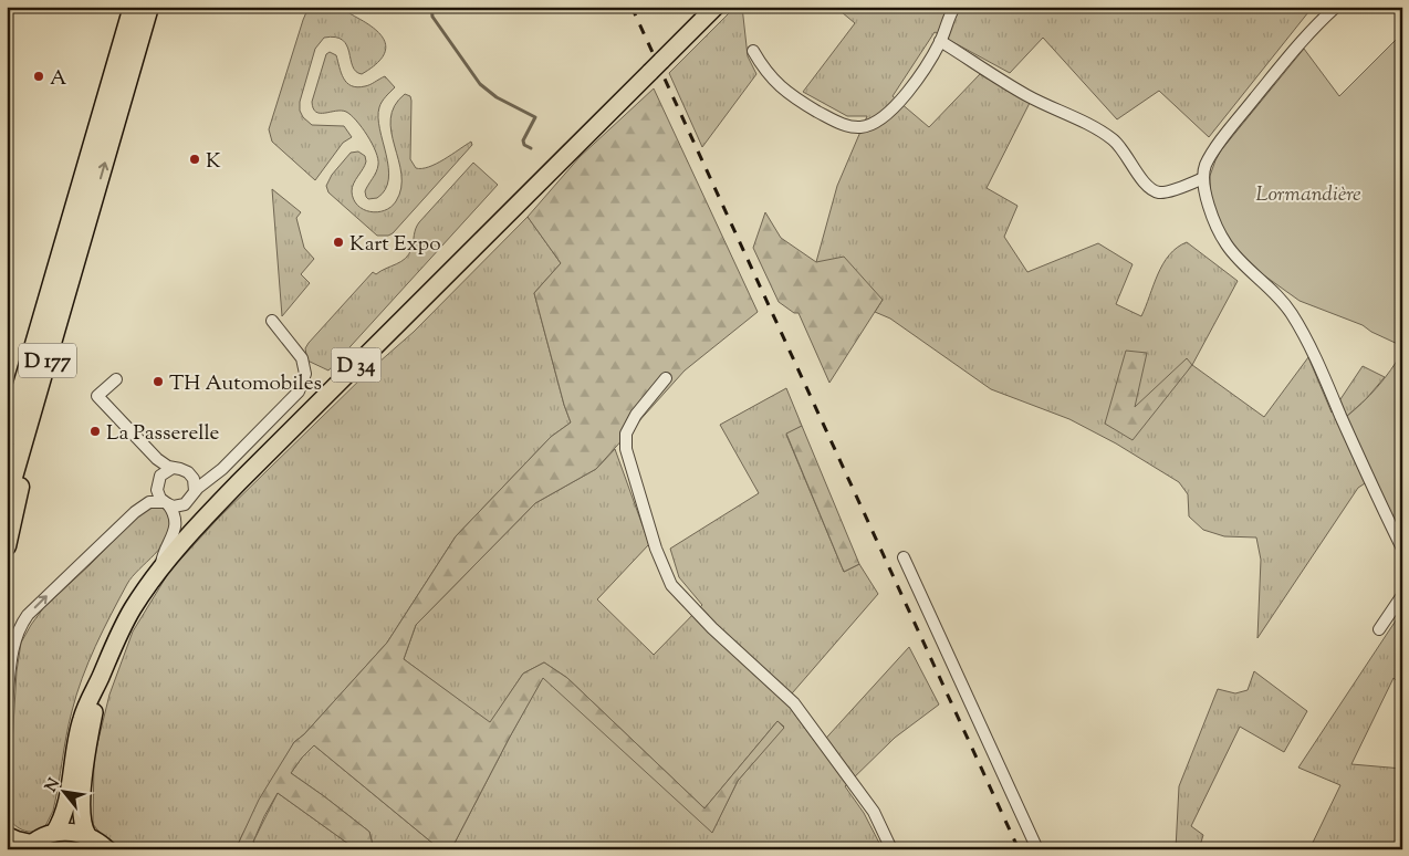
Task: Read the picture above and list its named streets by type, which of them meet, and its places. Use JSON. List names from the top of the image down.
{
  "streets": {
    "highway": ["D 177"],
    "main road": ["D 34"]
  },
  "parks": ["Lormandière"],
  "places": [
    "A",
    "K",
    "Kart Expo",
    "TH Automobiles",
    "La Passerelle"
  ],
  "north": "top left"
}
